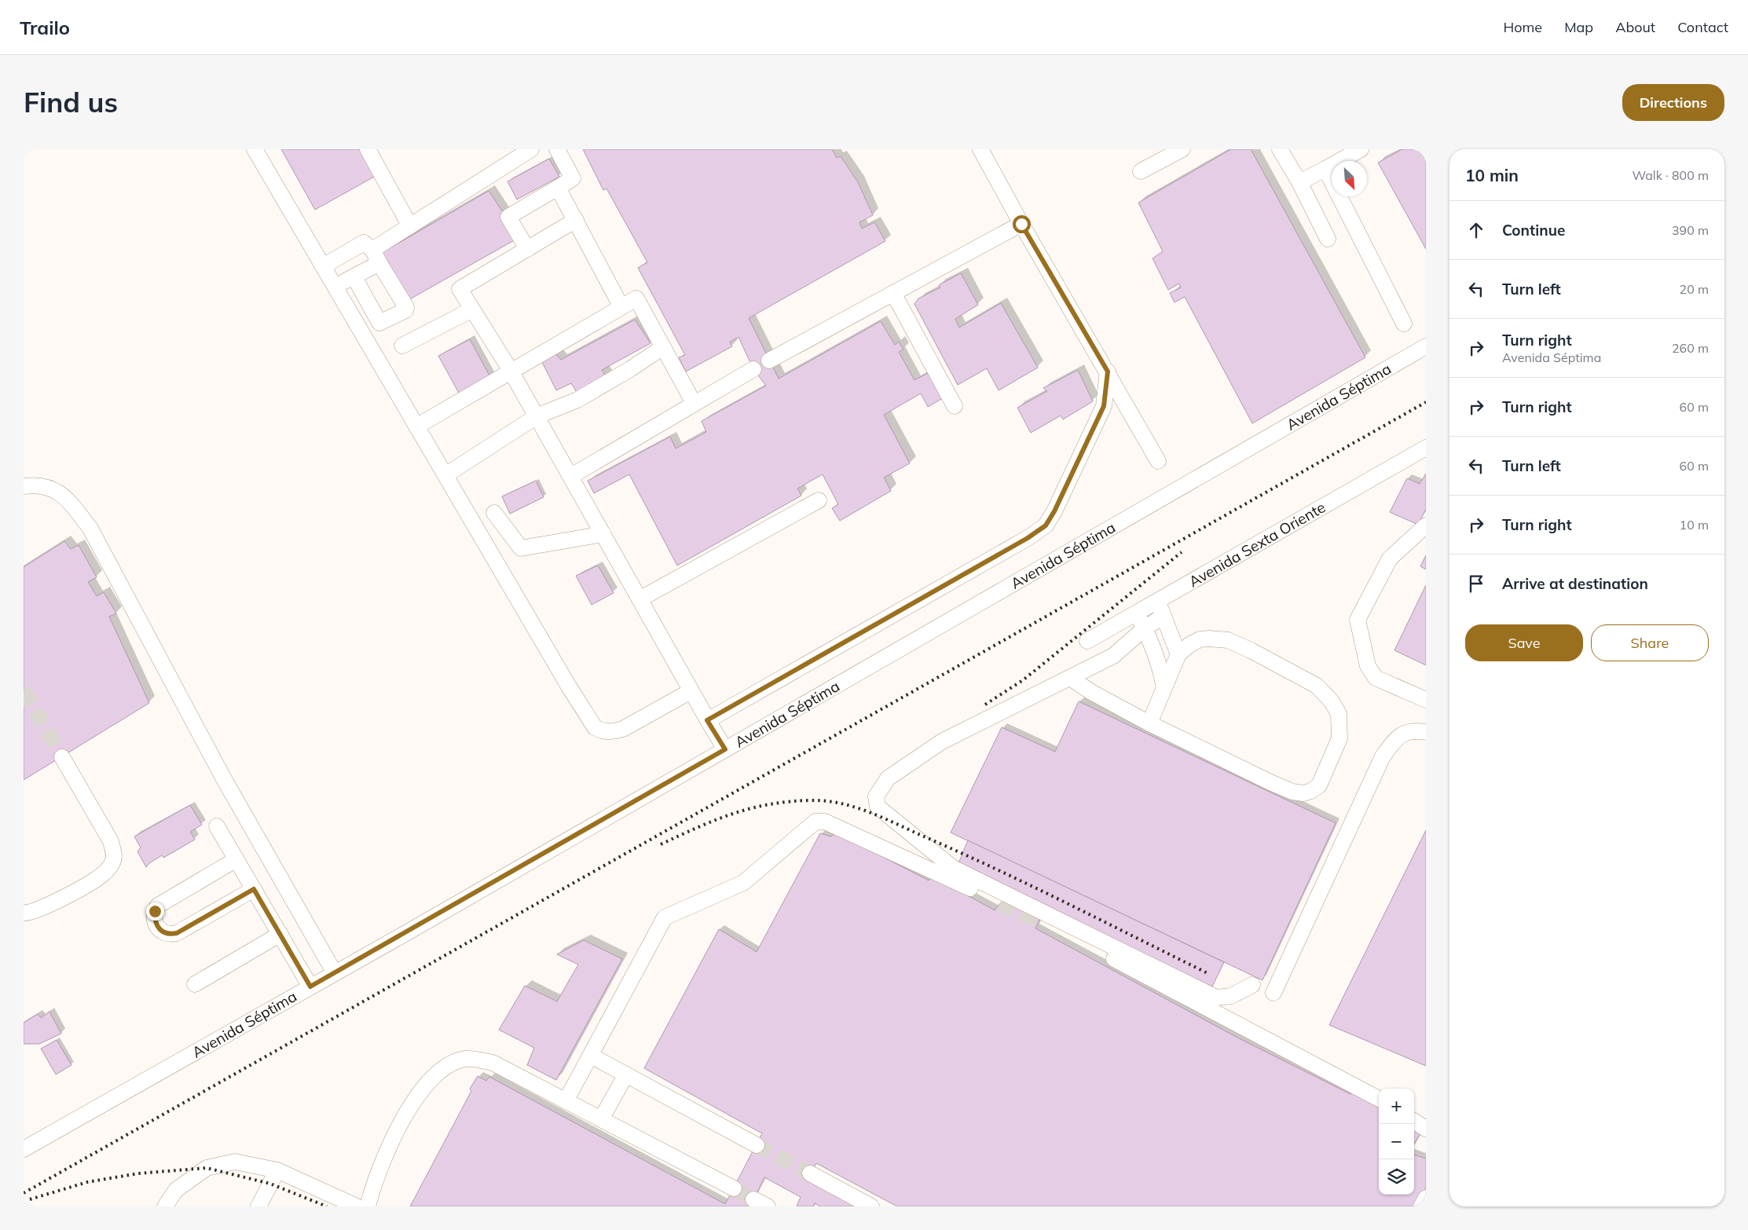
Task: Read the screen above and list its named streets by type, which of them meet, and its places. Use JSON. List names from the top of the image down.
{
  "streets": {
    "street": ["Avenida Séptima", "Avenida Sexta Oriente"]
  },
  "north": "bottom right",
  "page": {
    "header": "Trailo",
    "nav": [
      "Home",
      "Map",
      "About",
      "Contact"
    ],
    "buttons": [
      "Directions",
      ["Save", "Share"]
    ],
    "title": "Find us",
    "heading": ["10 min", "Walk · 800 m"],
    "list": [
      ["Continue", "390 m"],
      ["Turn left", "20 m"],
      ["Turn right", "Avenida Séptima", "260 m"],
      ["Turn right", "60 m"],
      ["Turn left", "60 m"],
      ["Turn right", "10 m"],
      "Arrive at destination"
    ],
    "map_buttons": ["+", "−"]
  }
}
